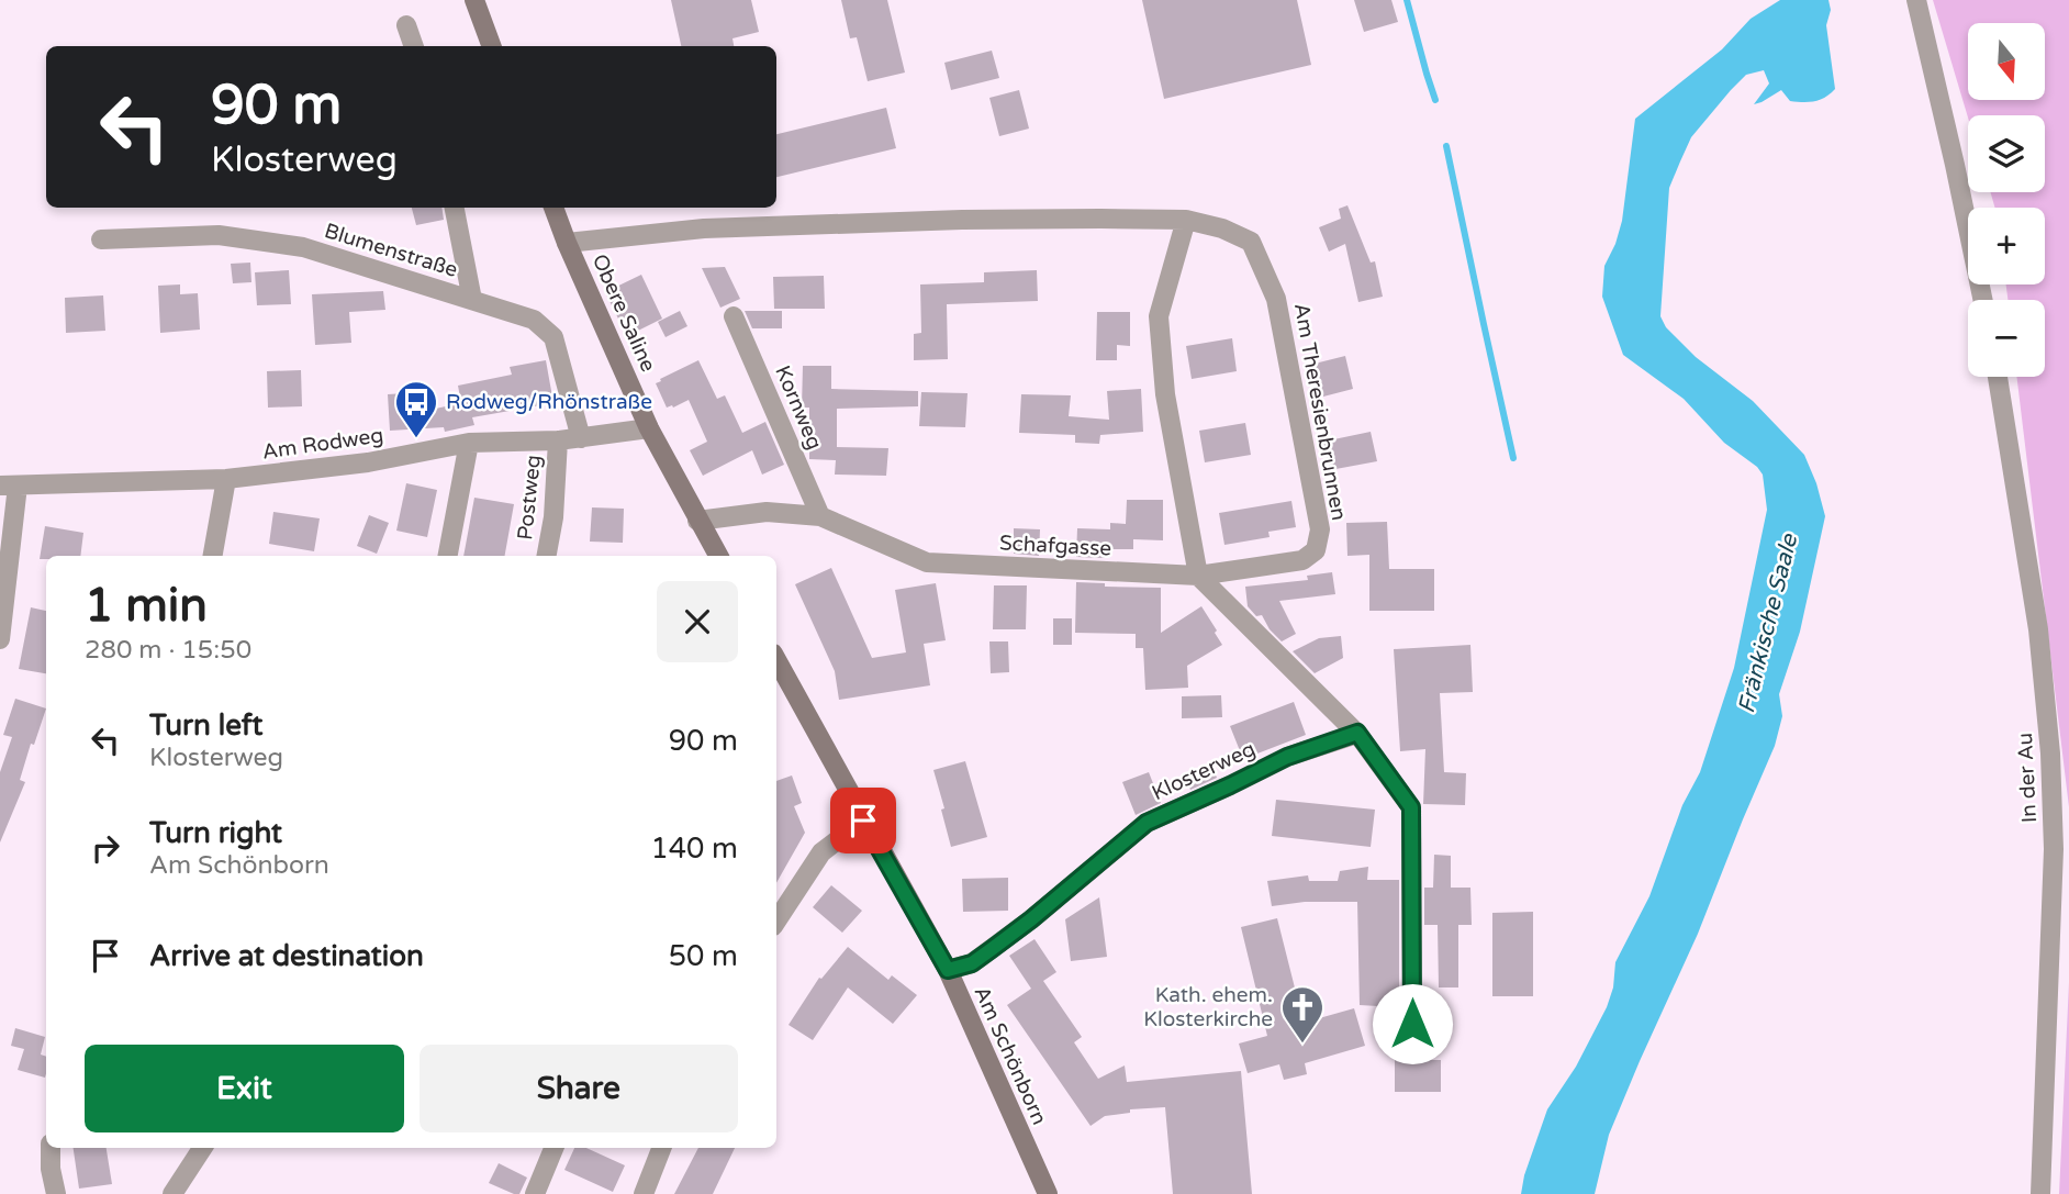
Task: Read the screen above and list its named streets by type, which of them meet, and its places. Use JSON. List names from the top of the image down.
{
  "streets": {
    "main road": ["Obere Saline", "Am Schönborn"],
    "street": [
      "Blumenstraße",
      "Kornweg",
      "Am Theresienbrunnen",
      "Am Rodweg",
      "Postweg",
      "Schafgasse",
      "Klosterweg",
      "In der Au"
    ]
  },
  "crossings": [
    ["Blumenstraße", "Am Rodweg"],
    ["Obere Saline", "Am Theresienbrunnen"],
    ["Obere Saline", "Am Rodweg"],
    ["Obere Saline", "Schafgasse"],
    ["Kornweg", "Schafgasse"],
    ["Am Theresienbrunnen", "Schafgasse"],
    ["Am Rodweg", "Postweg"],
    ["Klosterweg", "Am Schönborn"]
  ],
  "water": ["Fränkische Saale"],
  "places": {
    "bus stop": ["Rodweg/Rhönstraße"],
    "church": ["Kath. ehem. Klosterkirche"]
  },
  "north": "bottom",
  "page": {
    "map_buttons": ["+", "−"],
    "turn": ["90 m", "Klosterweg"],
    "heading": ["1 min", "280 m · 15:50"],
    "list": [
      {
        "name": "Turn left",
        "note": "Klosterweg",
        "value": "90 m"
      },
      {
        "name": "Turn right",
        "note": "Am Schönborn",
        "value": "140 m"
      },
      {
        "name": "Arrive at destination",
        "value": "50 m"
      }
    ],
    "buttons": ["Exit", "Share"]
  }
}
